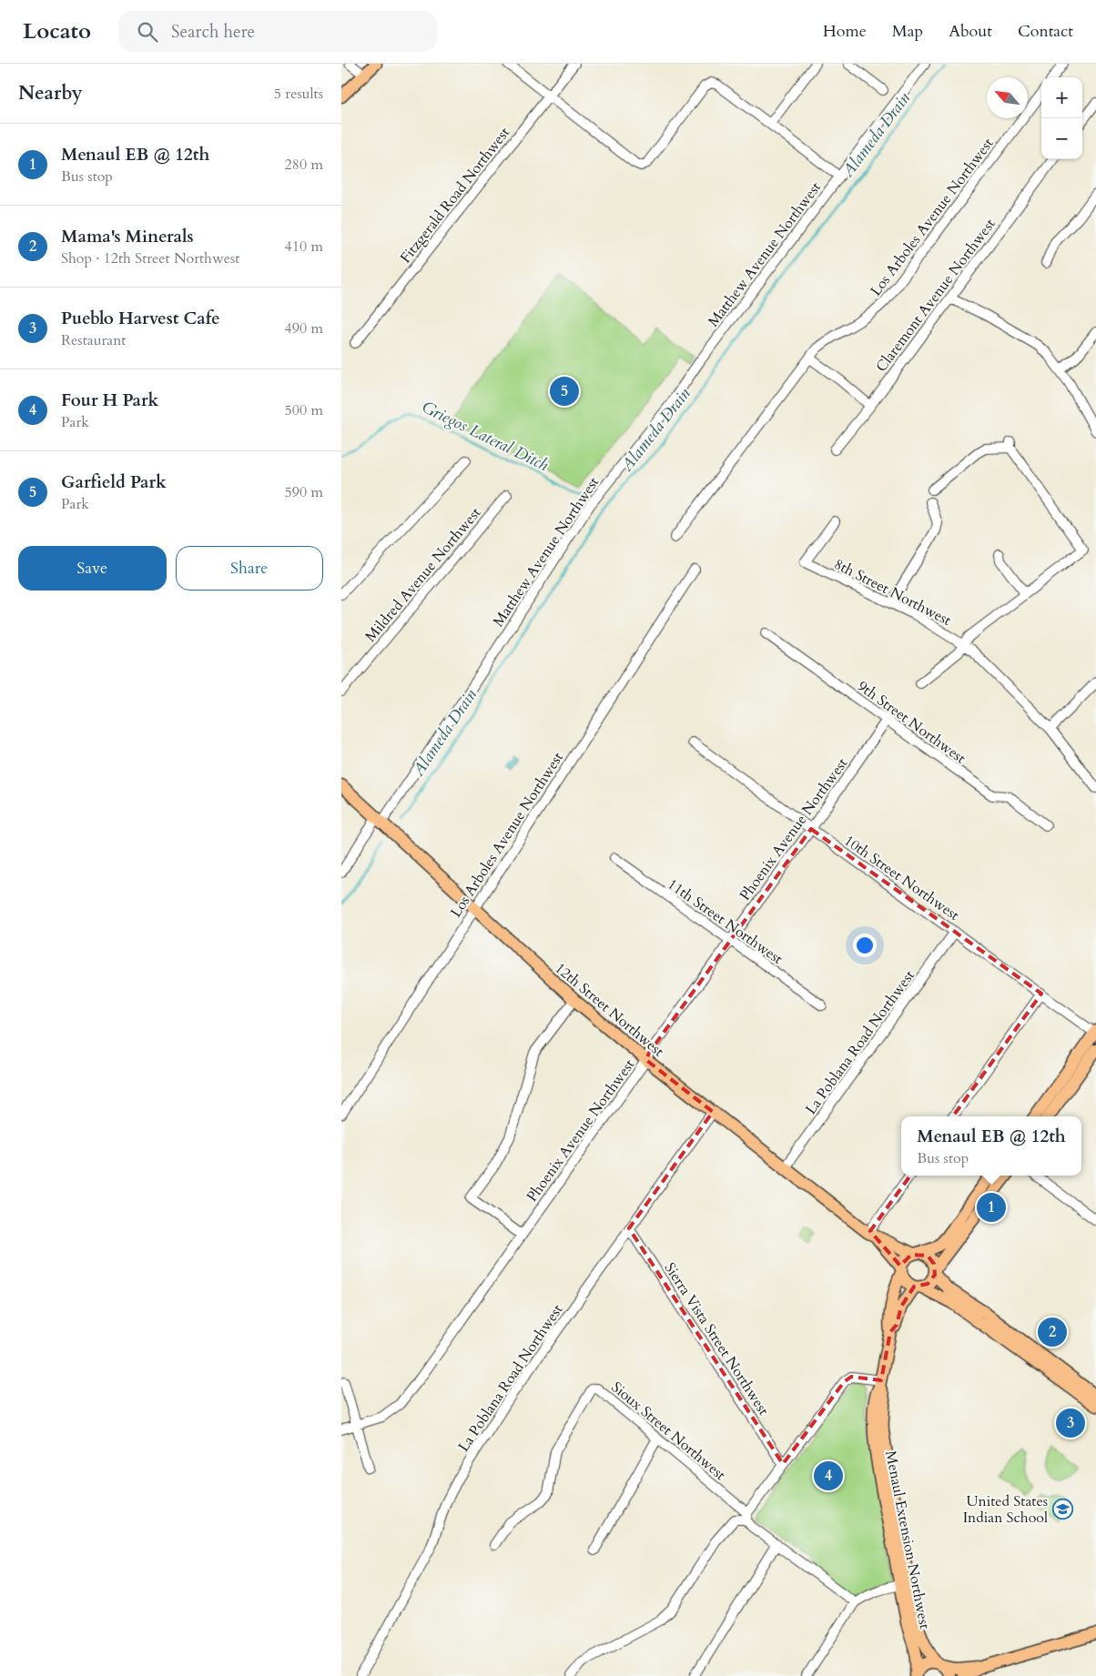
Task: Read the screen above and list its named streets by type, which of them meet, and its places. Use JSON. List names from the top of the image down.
{
  "streets": {
    "main road": ["12th Street Northwest", "Menaul Extension Northwest"],
    "street": [
      "Fitzgerald Road Northwest",
      "Los Arboles Avenue Northwest",
      "Matthew Avenue Northwest",
      "Claremont Avenue Northwest",
      "Mildred Avenue Northwest",
      "8th Street Northwest",
      "9th Street Northwest",
      "Phoenix Avenue Northwest",
      "10th Street Northwest",
      "11th Street Northwest",
      "La Poblana Road Northwest",
      "Sierra Vista Street Northwest",
      "Sioux Street Northwest"
    ]
  },
  "crossings": [
    ["Los Arboles Avenue Northwest", "12th Street Northwest"],
    ["Matthew Avenue Northwest", "12th Street Northwest"],
    ["9th Street Northwest", "Phoenix Avenue Northwest"],
    ["Phoenix Avenue Northwest", "10th Street Northwest"],
    ["Phoenix Avenue Northwest", "11th Street Northwest"],
    ["Phoenix Avenue Northwest", "12th Street Northwest"],
    ["10th Street Northwest", "La Poblana Road Northwest"],
    ["12th Street Northwest", "La Poblana Road Northwest"],
    ["La Poblana Road Northwest", "Sierra Vista Street Northwest"]
  ],
  "water": ["Alameda Drain", "Griegos Lateral Ditch"],
  "places": {
    "school or university": ["United States Indian School"]
  },
  "north": "top left",
  "page": {
    "header": "Locato",
    "search": "Search here",
    "nav": [
      "Home",
      "Map",
      "About",
      "Contact"
    ],
    "heading": ["Nearby", "5 results"],
    "map_buttons": ["+", "−"],
    "list": [
      {
        "mark": "1",
        "name": "Menaul EB @ 12th",
        "note": "Bus stop",
        "value": "280 m"
      },
      {
        "mark": "2",
        "name": "Mama's Minerals",
        "note": "Shop · 12th Street Northwest",
        "value": "410 m"
      },
      {
        "mark": "3",
        "name": "Pueblo Harvest Cafe",
        "note": "Restaurant",
        "value": "490 m"
      },
      {
        "mark": "4",
        "name": "Four H Park",
        "note": "Park",
        "value": "500 m"
      },
      {
        "mark": "5",
        "name": "Garfield Park",
        "note": "Park",
        "value": "590 m"
      }
    ],
    "pins": [
      "5",
      "1",
      "2",
      "3",
      "4"
    ],
    "buttons": ["Save", "Share"],
    "popup": ["Menaul EB @ 12th", "Bus stop"]
  }
}
